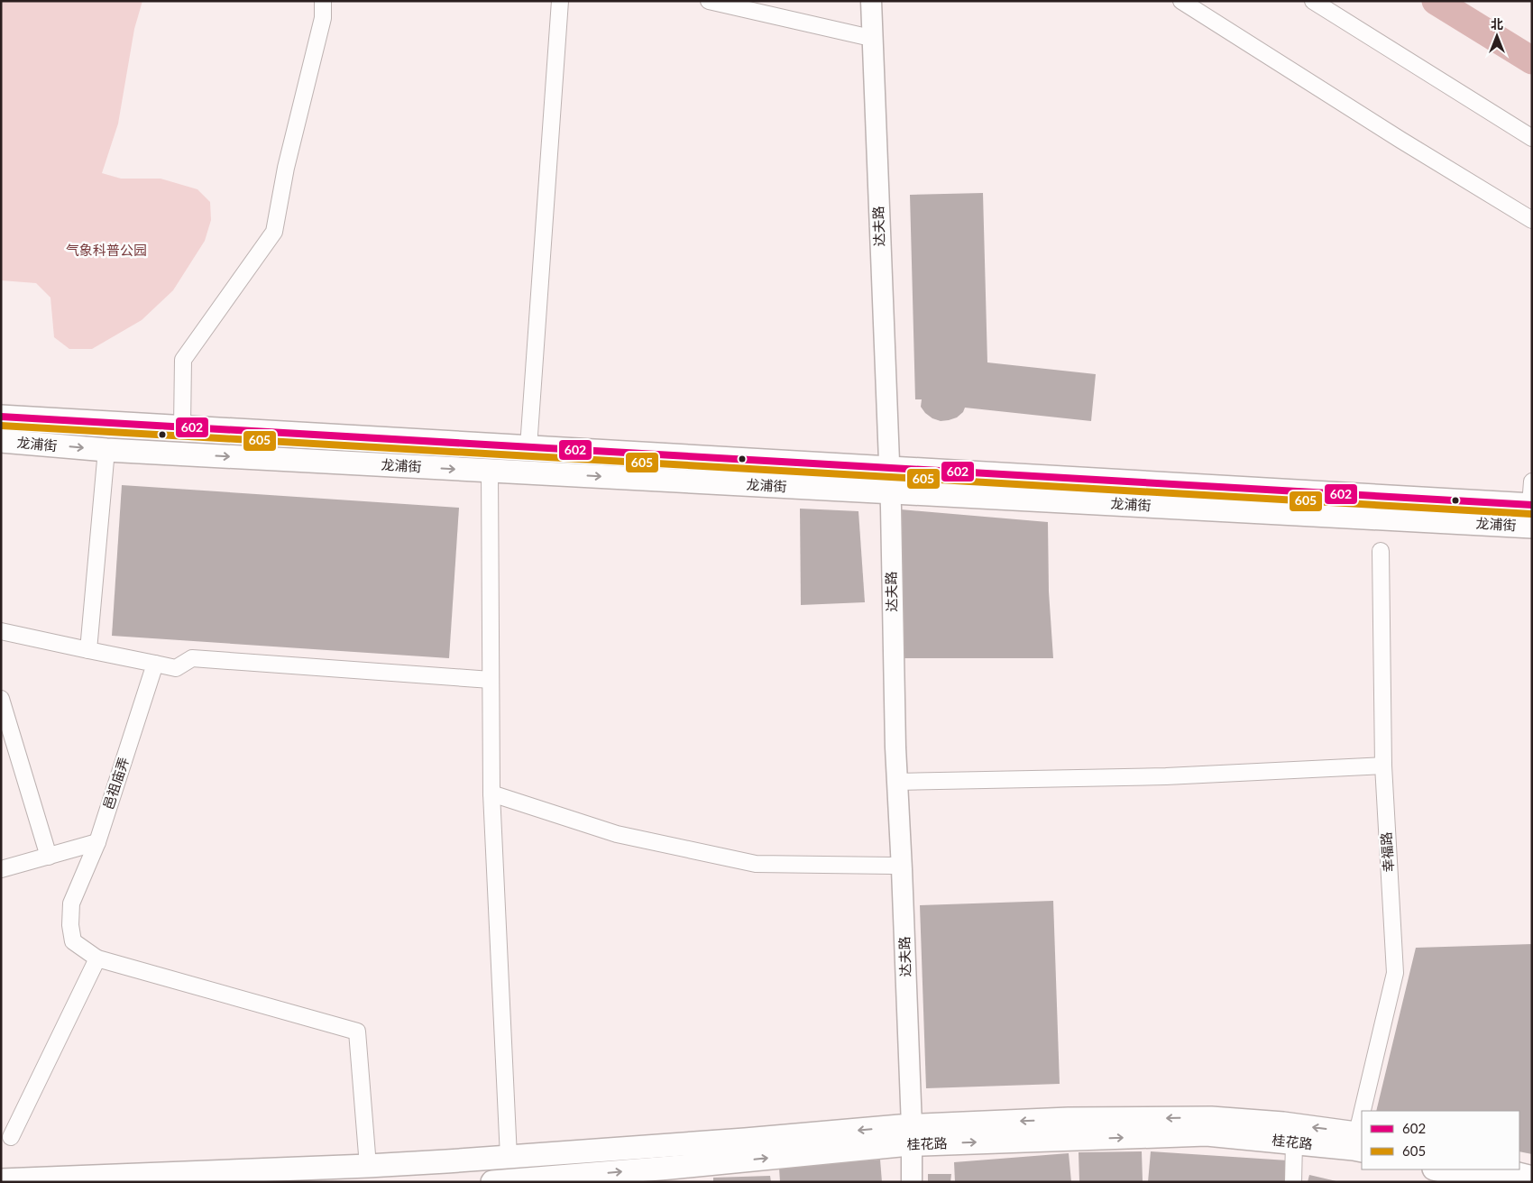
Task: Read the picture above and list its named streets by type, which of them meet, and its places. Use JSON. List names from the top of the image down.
{
  "streets": {
    "main road": ["龙浦街", "桂花路"],
    "street": ["达夫路", "邑祖庙弄", "幸福路"]
  },
  "crossings": [
    ["达夫路", "龙浦街"],
    ["达夫路", "桂花路"],
    ["幸福路", "桂花路"]
  ],
  "parks": ["气象科普公园"],
  "lines": ["transit line 602", "transit line 605"],
  "legend": ["602", "605"],
  "north": "top"
}
